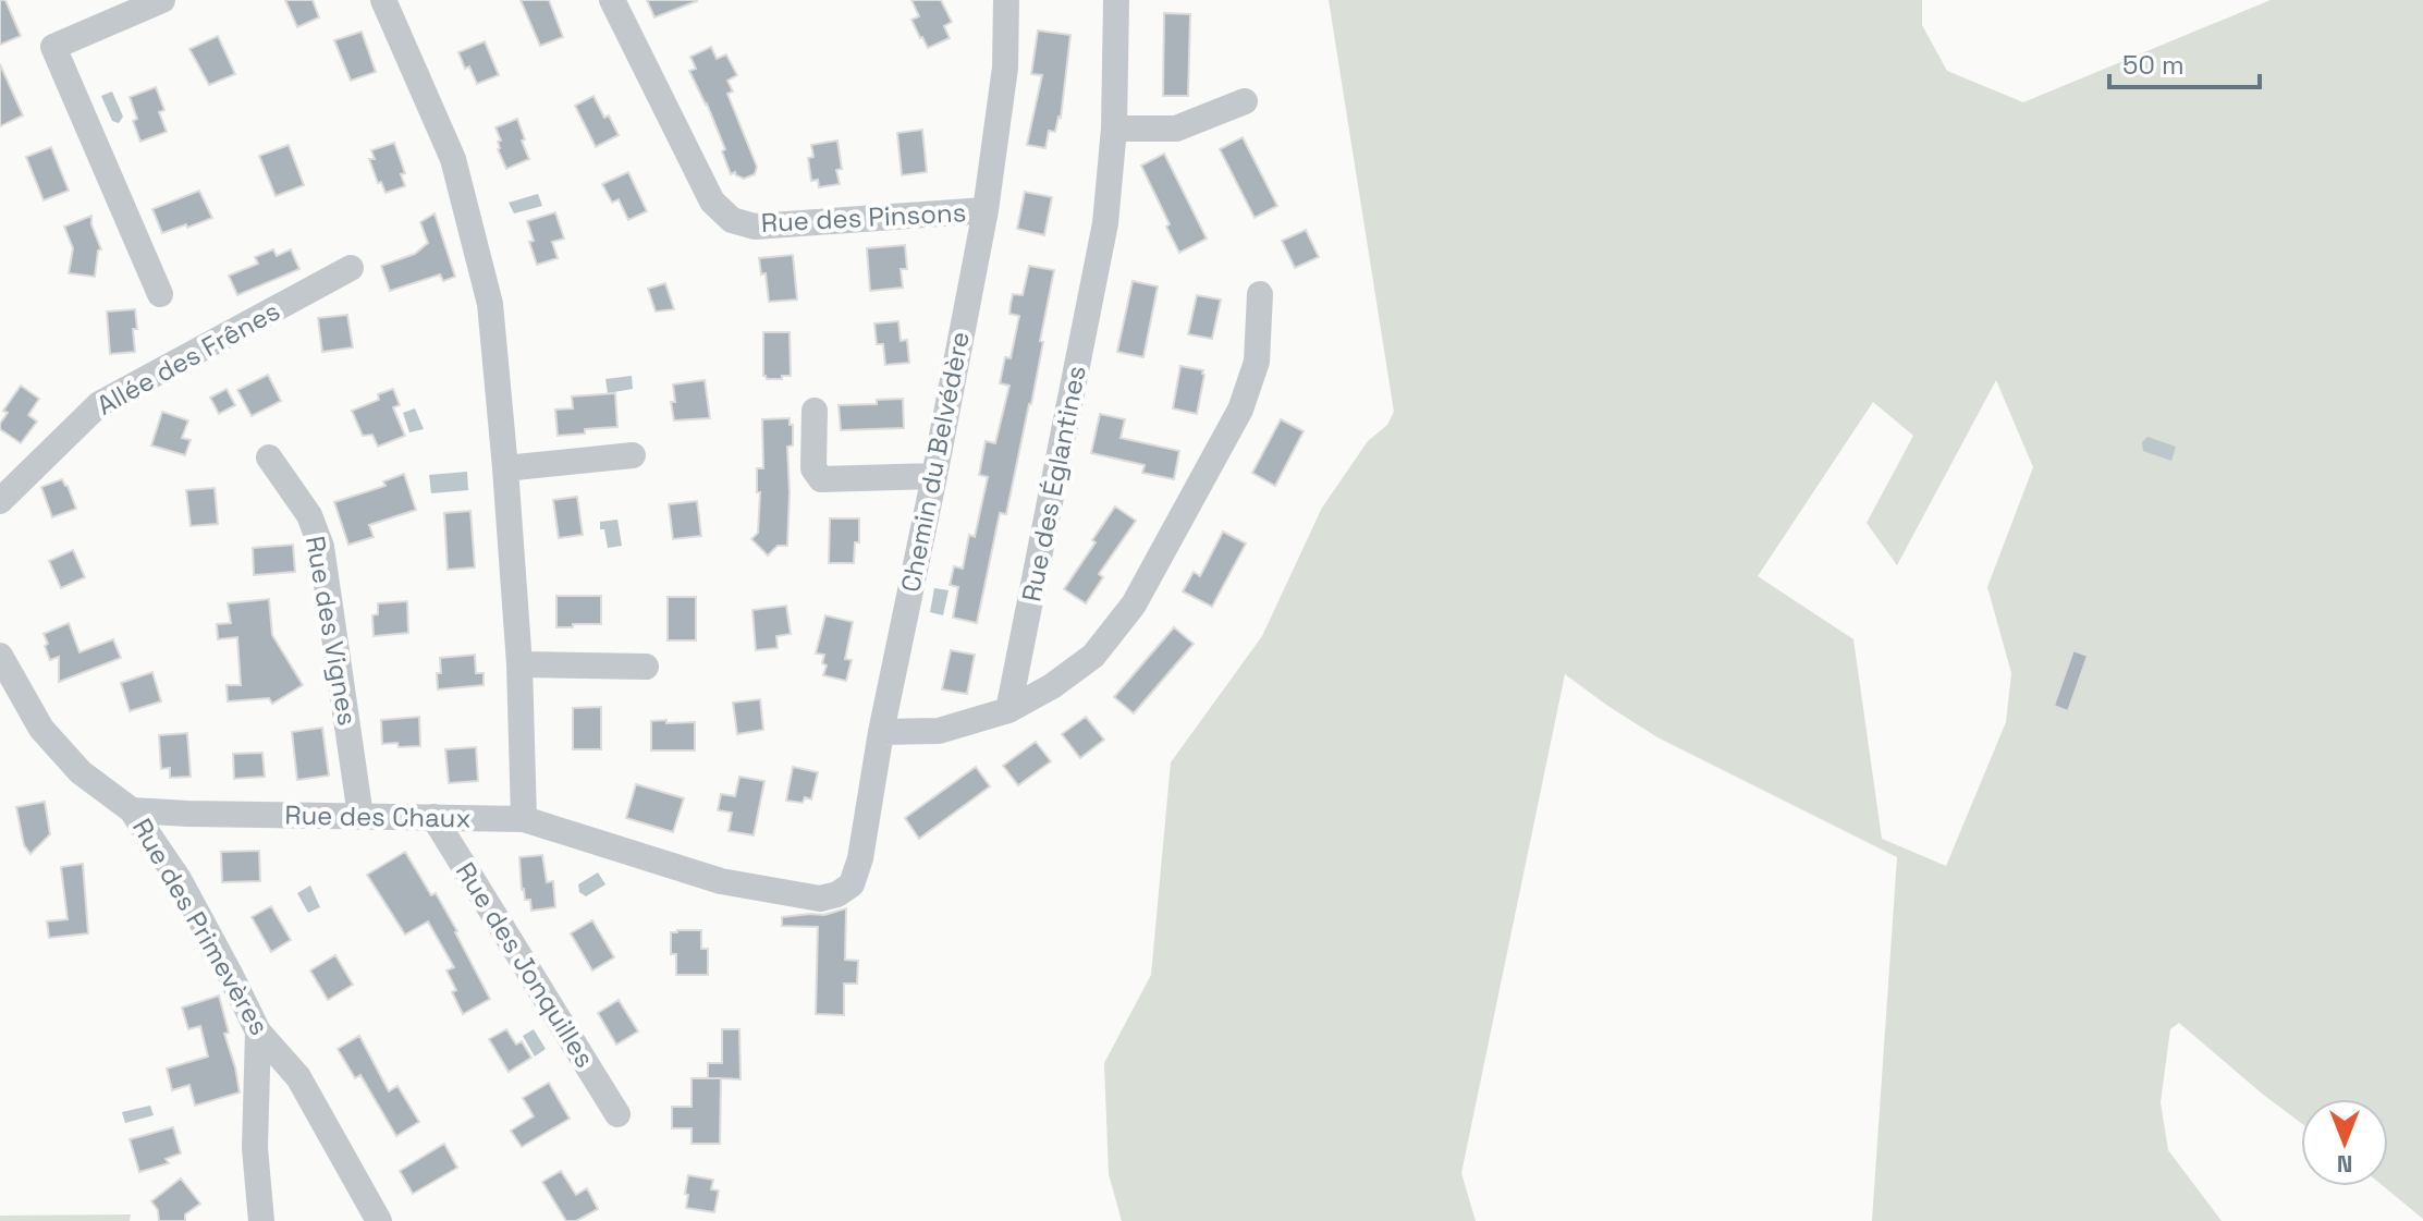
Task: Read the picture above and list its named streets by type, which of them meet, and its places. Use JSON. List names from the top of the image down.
{
  "streets": {
    "street": [
      "Rue des Pinsons",
      "Allée des Frênes",
      "Chemin du Belvédère",
      "Rue des Églantines",
      "Rue des Vignes",
      "Rue des Chaux",
      "Rue des Primevères",
      "Rue des Jonquilles"
    ]
  },
  "crossings": [
    ["Rue des Pinsons", "Chemin du Belvédère"],
    ["Chemin du Belvédère", "Rue des Chaux"],
    ["Rue des Vignes", "Rue des Chaux"],
    ["Rue des Chaux", "Rue des Primevères"],
    ["Rue des Chaux", "Rue des Jonquilles"]
  ],
  "scale_bar": "50 m",
  "north": "bottom"
}
